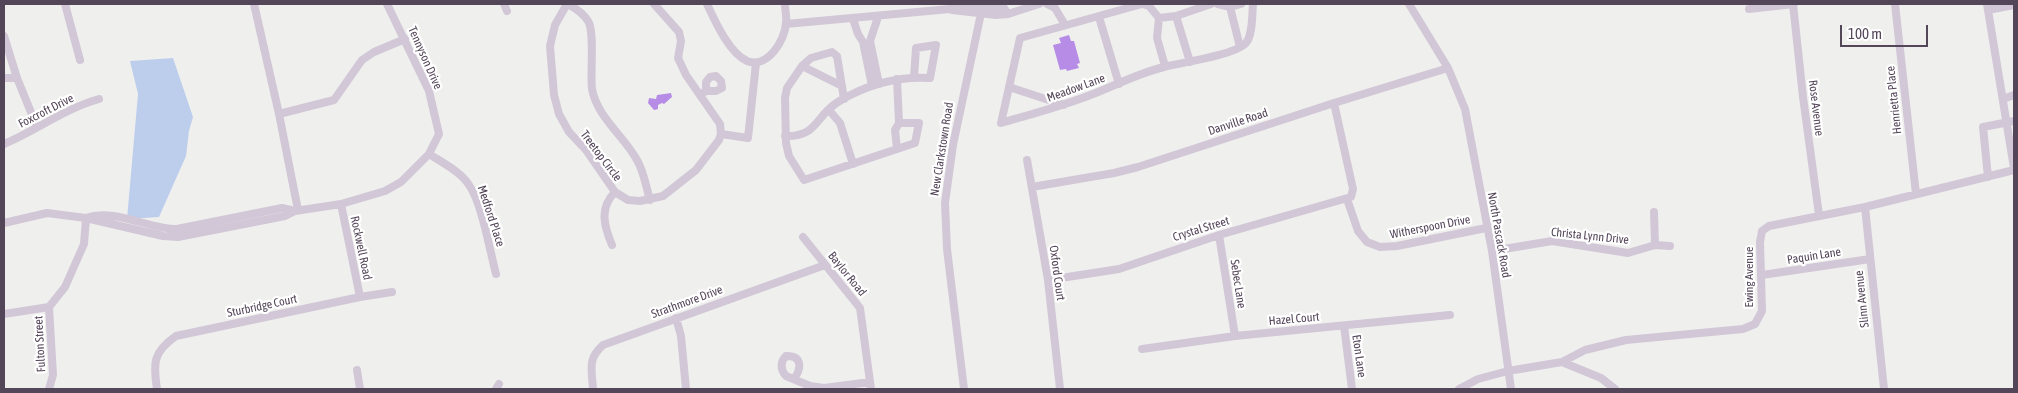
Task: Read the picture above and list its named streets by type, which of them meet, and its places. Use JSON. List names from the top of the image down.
{
  "streets": {
    "street": [
      "Tennyson Drive",
      "Meadow Lane",
      "Henrietta Place",
      "Rose Avenue",
      "Foxcroft Drive",
      "Danville Road",
      "New Clarkstown Road",
      "Treetop Circle",
      "Medford Place",
      "Witherspoon Drive",
      "Crystal Street",
      "North Pascack Road",
      "Christa Lynn Drive",
      "Rockwell Road",
      "Paquin Lane",
      "Oxford Court",
      "Baylor Road",
      "Ewing Avenue",
      "Sebec Lane",
      "Slinn Avenue",
      "Strathmore Drive",
      "Sturbridge Court",
      "Hazel Court",
      "Fulton Street",
      "Eton Lane"
    ]
  },
  "crossings": [
    ["Tennyson Drive", "Medford Place"],
    ["Tennyson Drive", "Rockwell Road"],
    ["Tennyson Drive", "Fulton Street"],
    ["Henrietta Place", "Ewing Avenue"],
    ["Rose Avenue", "Ewing Avenue"],
    ["Danville Road", "North Pascack Road"],
    ["Danville Road", "Oxford Court"],
    ["Witherspoon Drive", "Crystal Street"],
    ["Witherspoon Drive", "North Pascack Road"],
    ["Crystal Street", "Oxford Court"],
    ["Crystal Street", "Sebec Lane"],
    ["North Pascack Road", "Christa Lynn Drive"],
    ["Rockwell Road", "Sturbridge Court"],
    ["Paquin Lane", "Ewing Avenue"],
    ["Paquin Lane", "Slinn Avenue"],
    ["Baylor Road", "Strathmore Drive"],
    ["Ewing Avenue", "Slinn Avenue"],
    ["Sebec Lane", "Hazel Court"],
    ["Hazel Court", "Eton Lane"]
  ],
  "scale_bar": "100 m"
}
